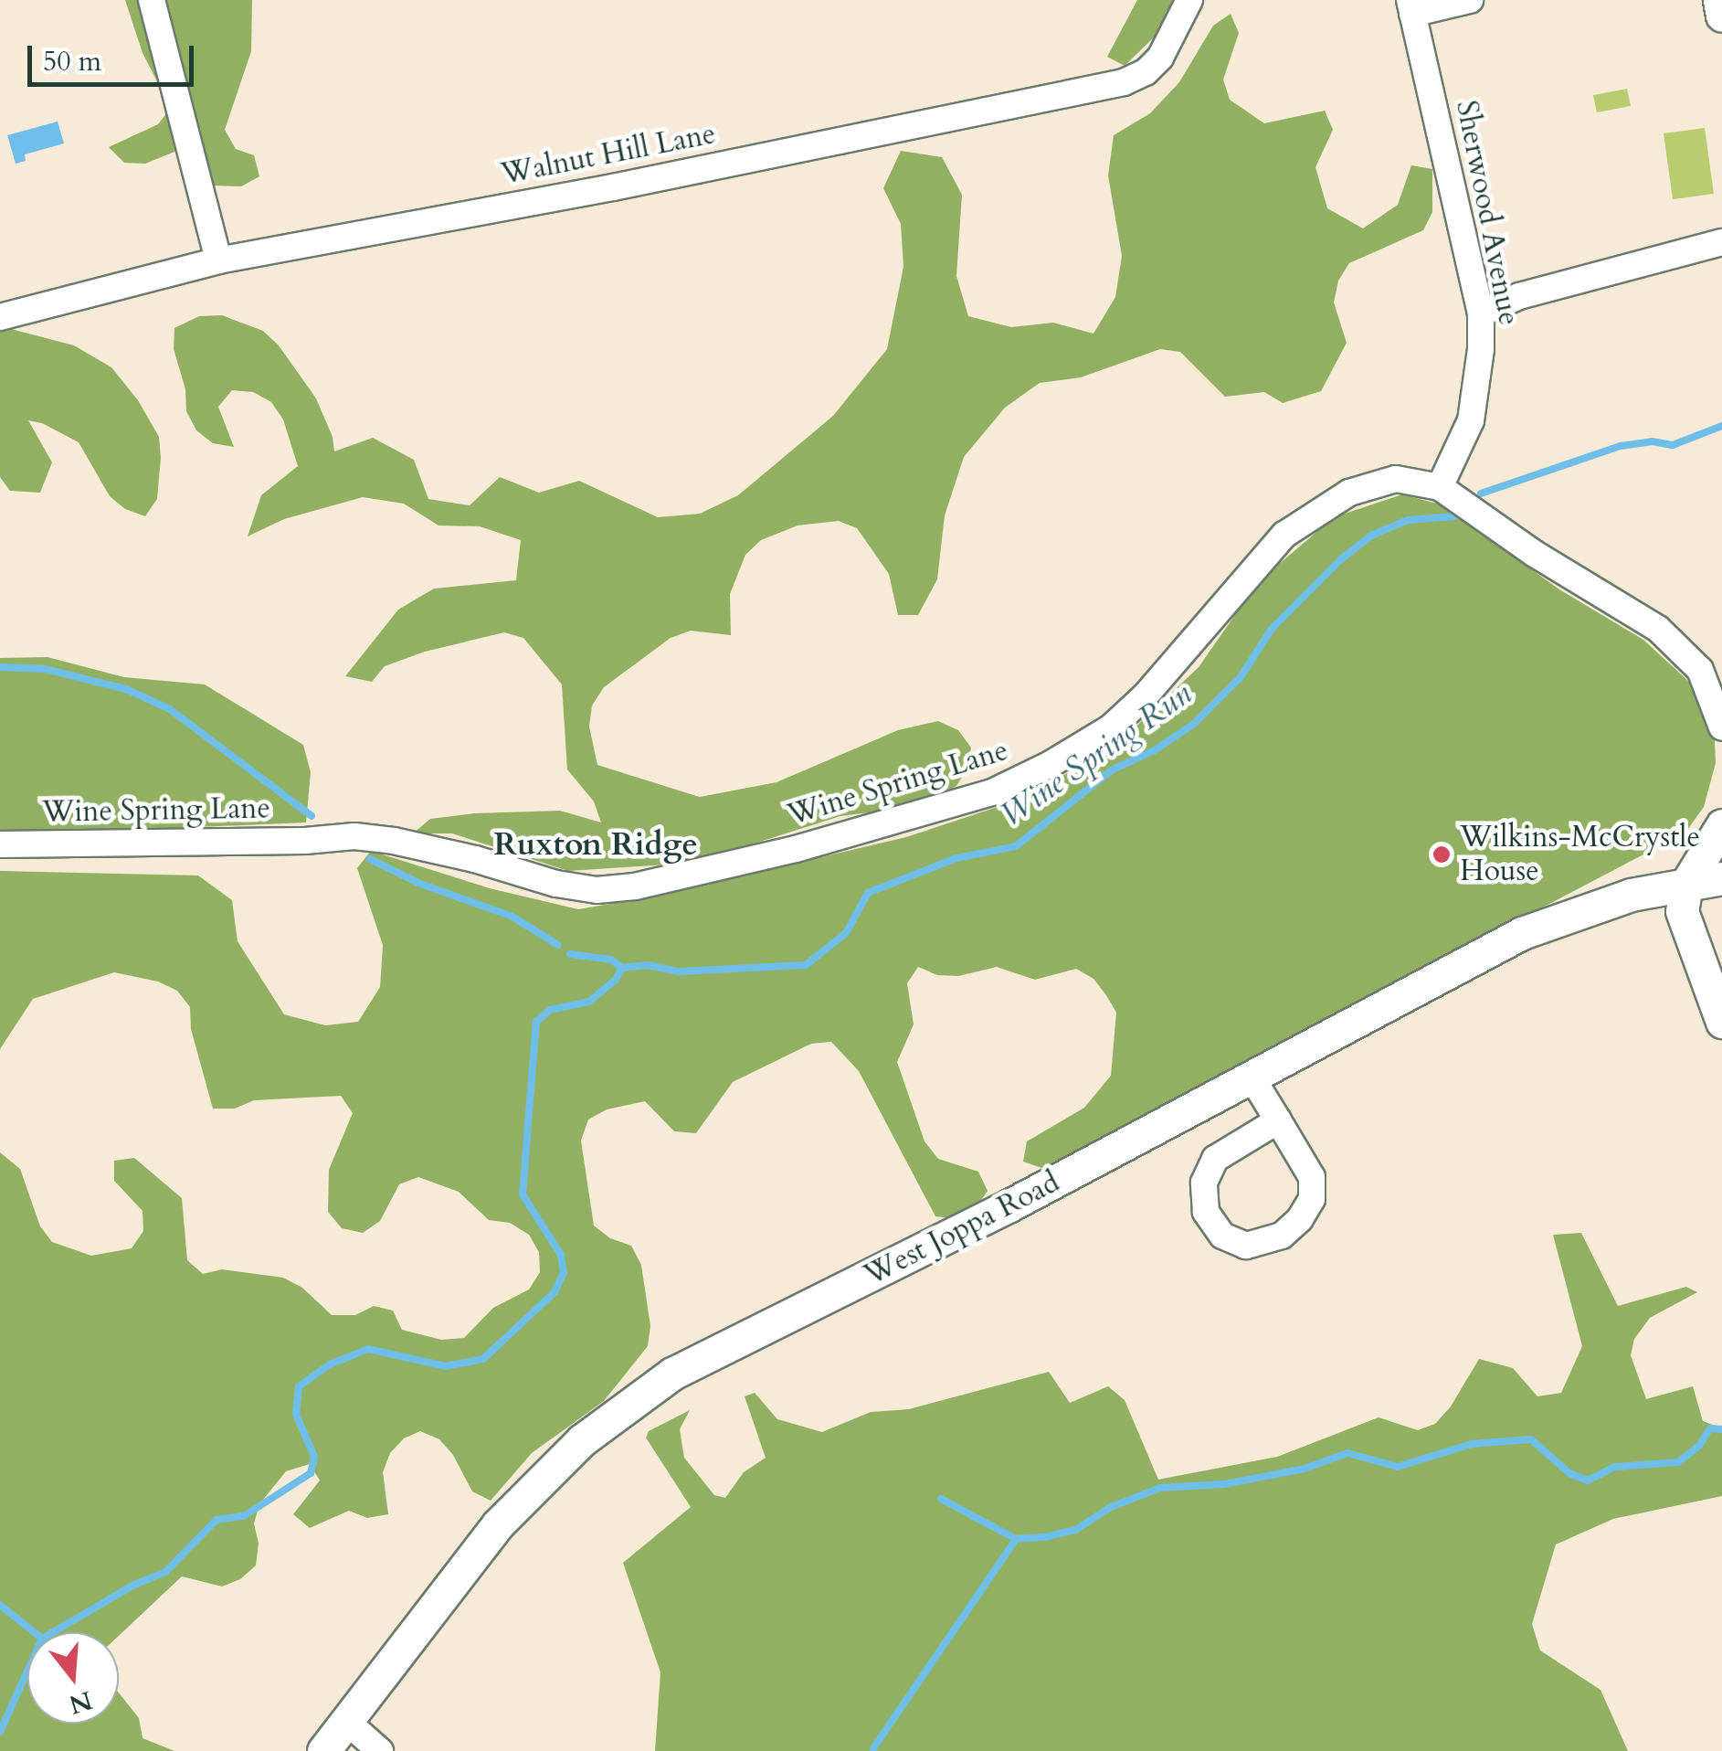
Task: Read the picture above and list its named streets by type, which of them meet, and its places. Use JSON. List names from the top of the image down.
{
  "streets": {
    "street": [
      "Walnut Hill Lane",
      "Sherwood Avenue",
      "Wine Spring Lane",
      "West Joppa Road"
    ]
  },
  "crossings": [
    ["Sherwood Avenue", "Wine Spring Lane"]
  ],
  "districts": ["Ruxton Ridge"],
  "water": ["Wine Spring Run"],
  "places": ["Wilkins-McCrystle House"],
  "scale_bar": "50 m",
  "north": "bottom"
}
